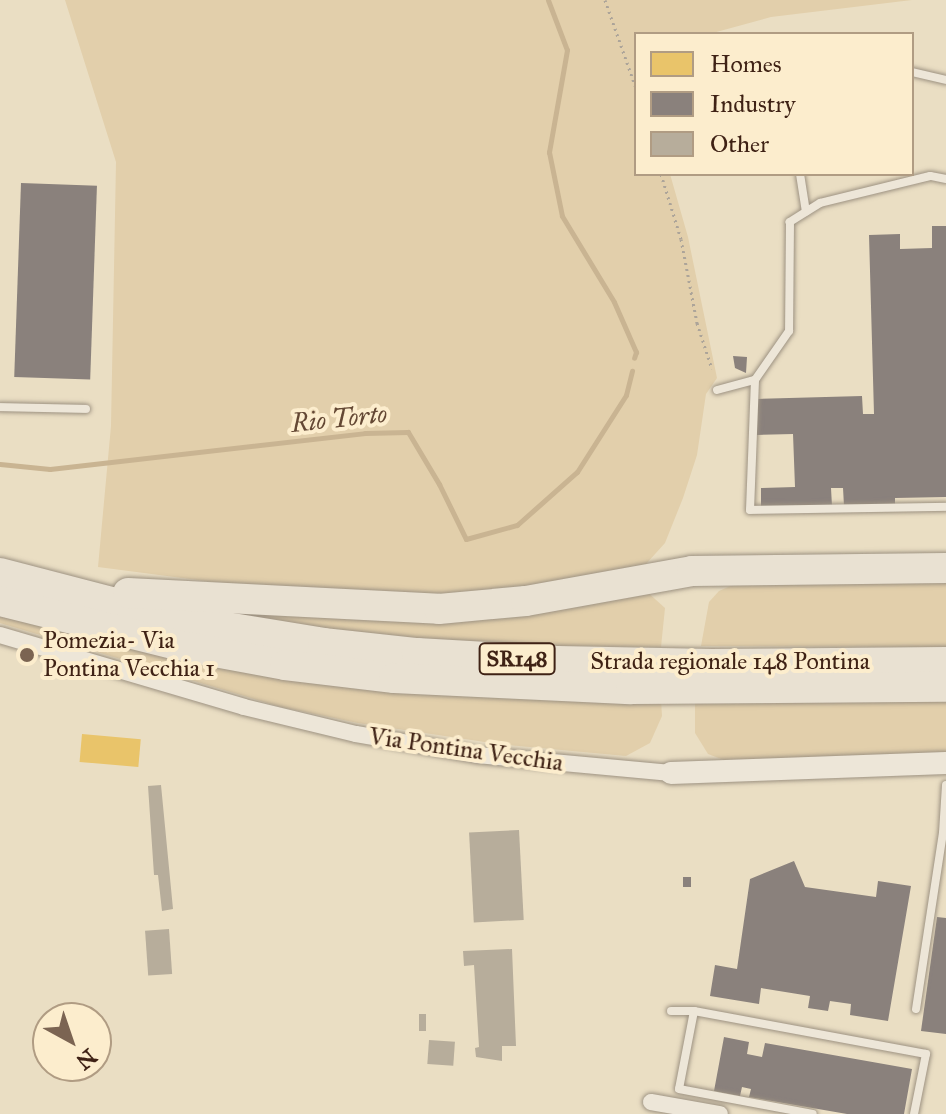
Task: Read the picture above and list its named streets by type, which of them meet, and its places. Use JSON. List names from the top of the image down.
{
  "streets": {
    "highway": ["SR148", "Strada regionale 148 Pontina"],
    "street": ["Via Pontina Vecchia"]
  },
  "water": ["Rio Torto"],
  "places": ["Pomezia- Via Pontina Vecchia 1"],
  "legend": ["Homes", "Industry", "Other"],
  "north": "bottom right"
}
